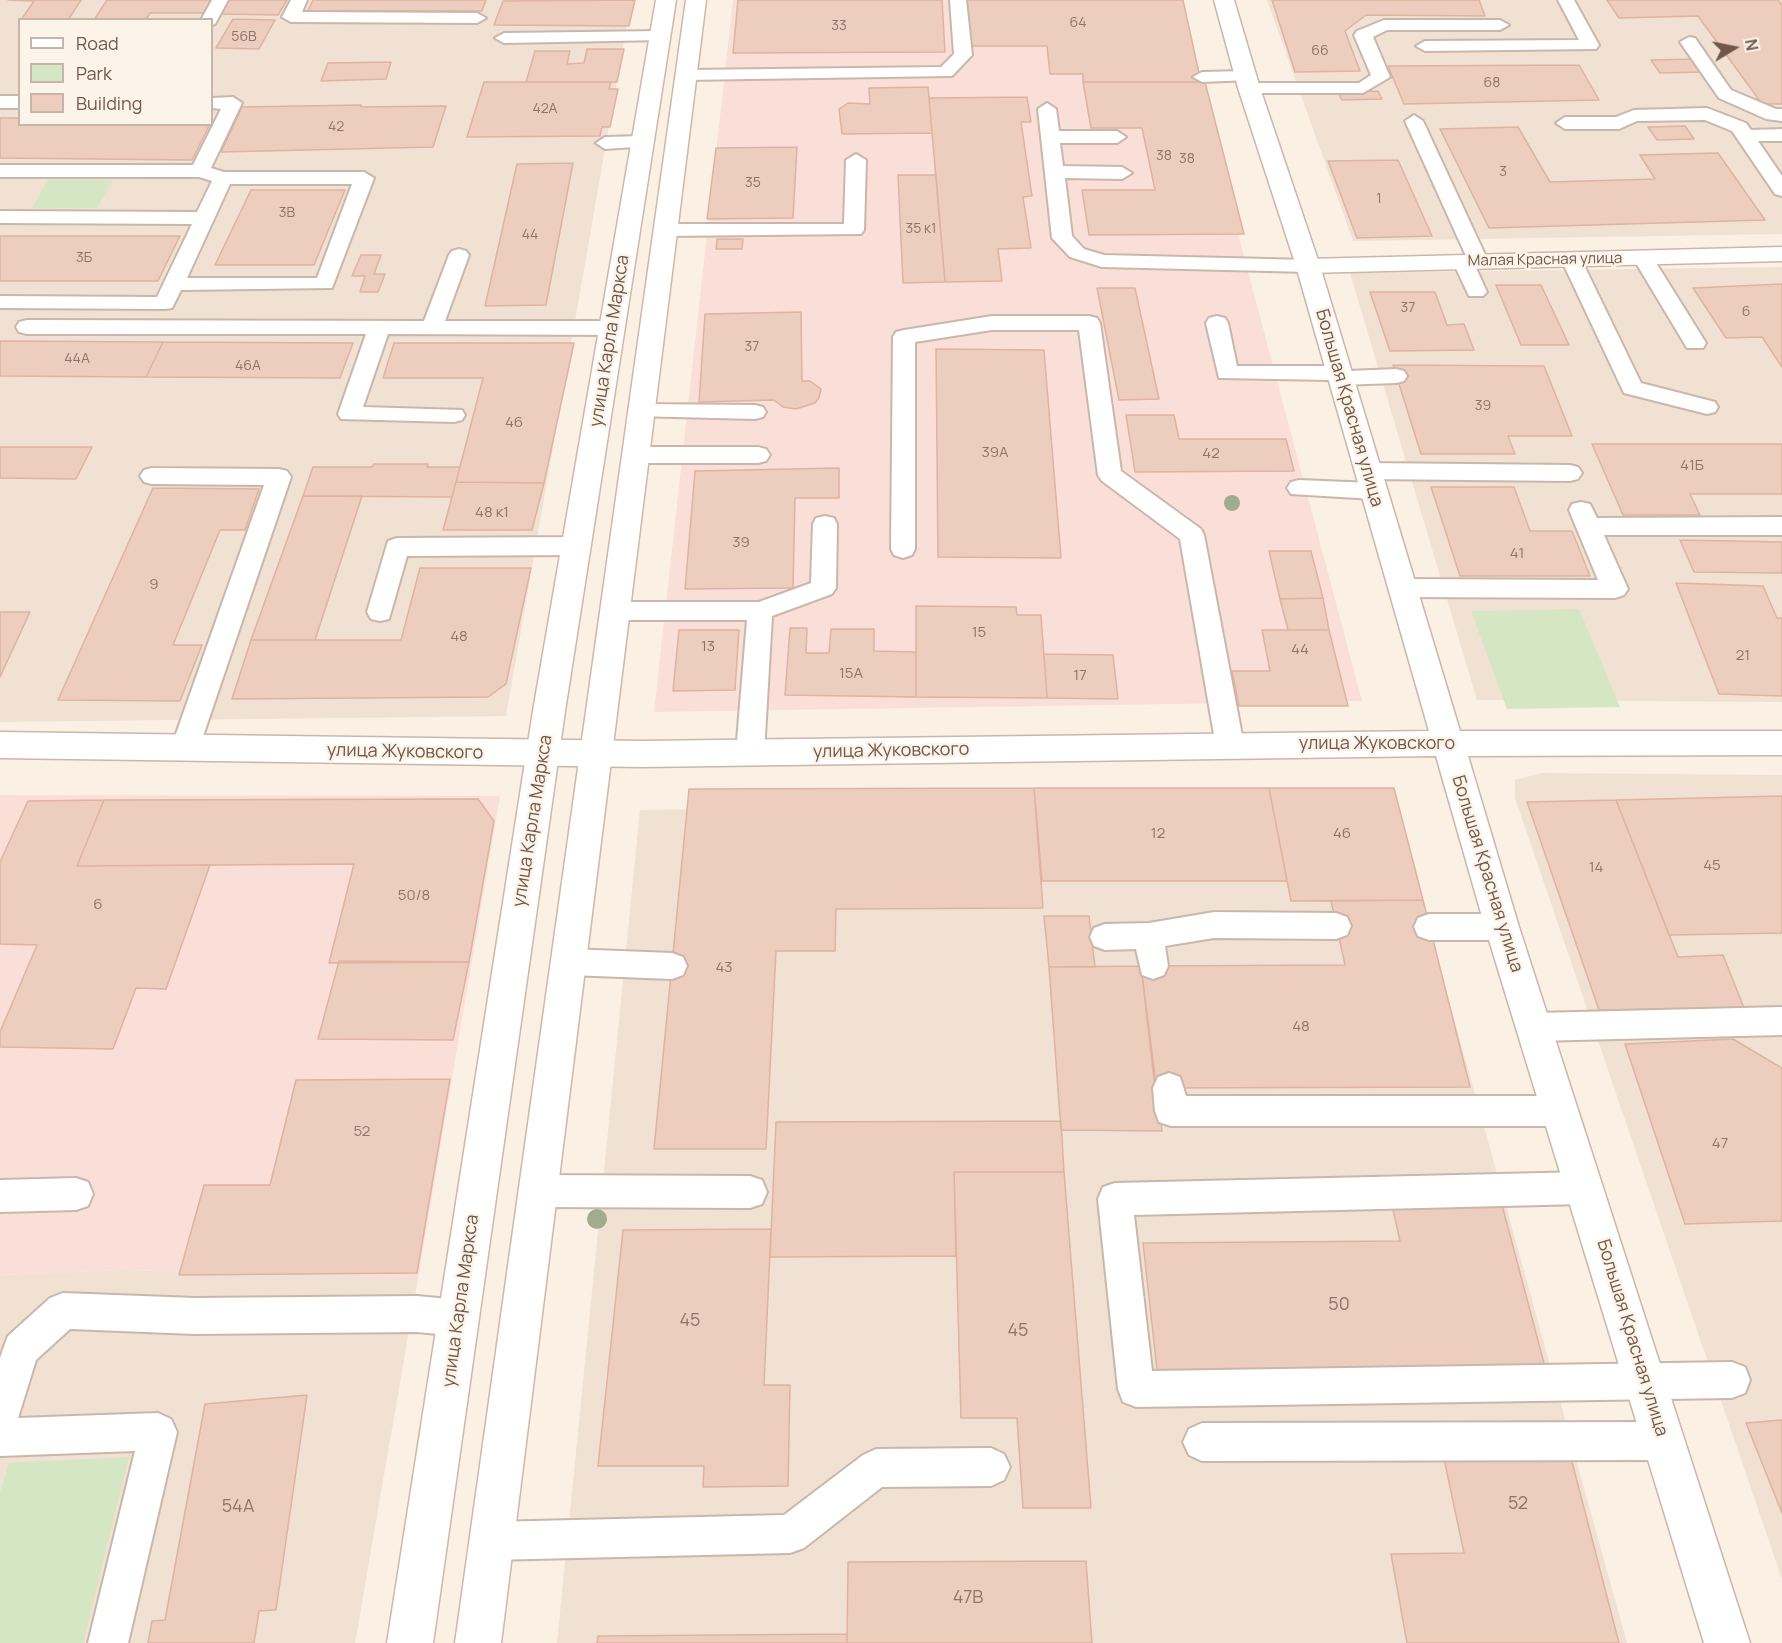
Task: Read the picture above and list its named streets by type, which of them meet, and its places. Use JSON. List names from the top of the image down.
{
  "streets": {
    "street": [
      "Малая Красная улица",
      "улица Карла Маркса",
      "Большая Красная улица",
      "улица Жуковского"
    ]
  },
  "crossings": [
    ["Малая Красная улица", "Большая Красная улица"],
    ["улица Карла Маркса", "улица Жуковского"],
    ["Большая Красная улица", "улица Жуковского"]
  ],
  "house_numbers": [
    "64",
    "33",
    "56В",
    "66",
    "68",
    "42А",
    "42",
    "38",
    "38",
    "3",
    "35",
    "1",
    "3В",
    "35 к1",
    "44",
    "3Б",
    "37",
    "6",
    "37",
    "44А",
    "46А",
    "39",
    "46",
    "39А",
    "42",
    "41Б",
    "48 к1",
    "39",
    "41",
    "9",
    "15",
    "48",
    "13",
    "44",
    "21",
    "15А",
    "17",
    "12",
    "46",
    "45",
    "14",
    "50/8",
    "6",
    "43",
    "48",
    "52",
    "47",
    "50",
    "45",
    "45",
    "52",
    "54А",
    "47В"
  ],
  "legend": ["Road", "Park", "Building"],
  "north": "right"
}
